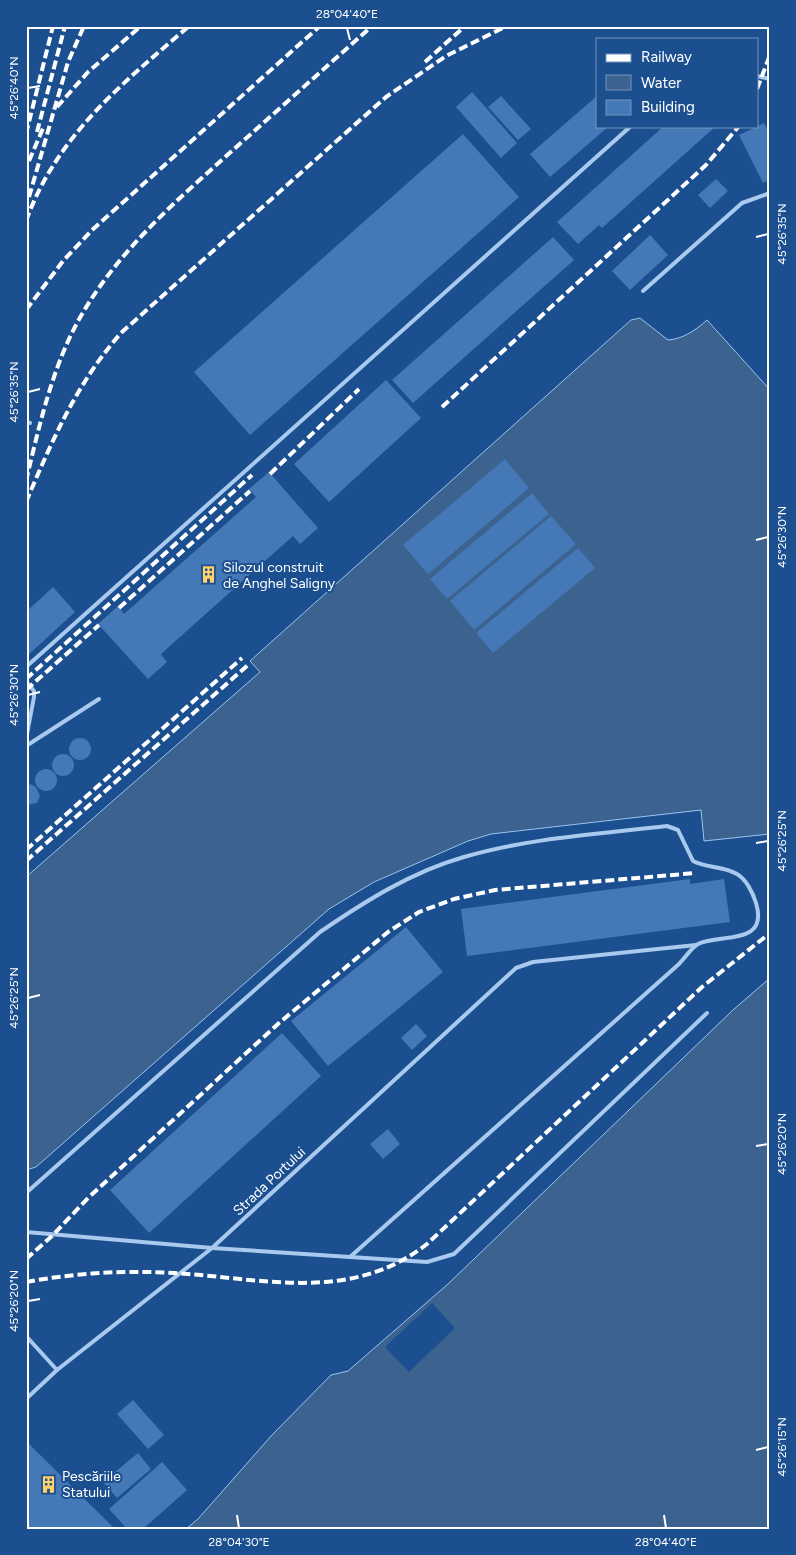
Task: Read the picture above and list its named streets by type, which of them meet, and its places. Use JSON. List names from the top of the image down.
{
  "streets": {
    "lane": ["Strada Portului"]
  },
  "places": {
    "building": ["Silozul construit de Anghel Saligny", "Pescăriile Statului"]
  },
  "legend": ["Railway", "Water", "Building"],
  "coordinates": [
    "28°04'40\"E",
    "45°26'40\"N",
    "45°26'35\"N",
    "45°26'30\"N",
    "45°26'25\"N",
    "45°26'20\"N",
    "45°26'15\"N",
    "28°04'30\"E"
  ]
}
